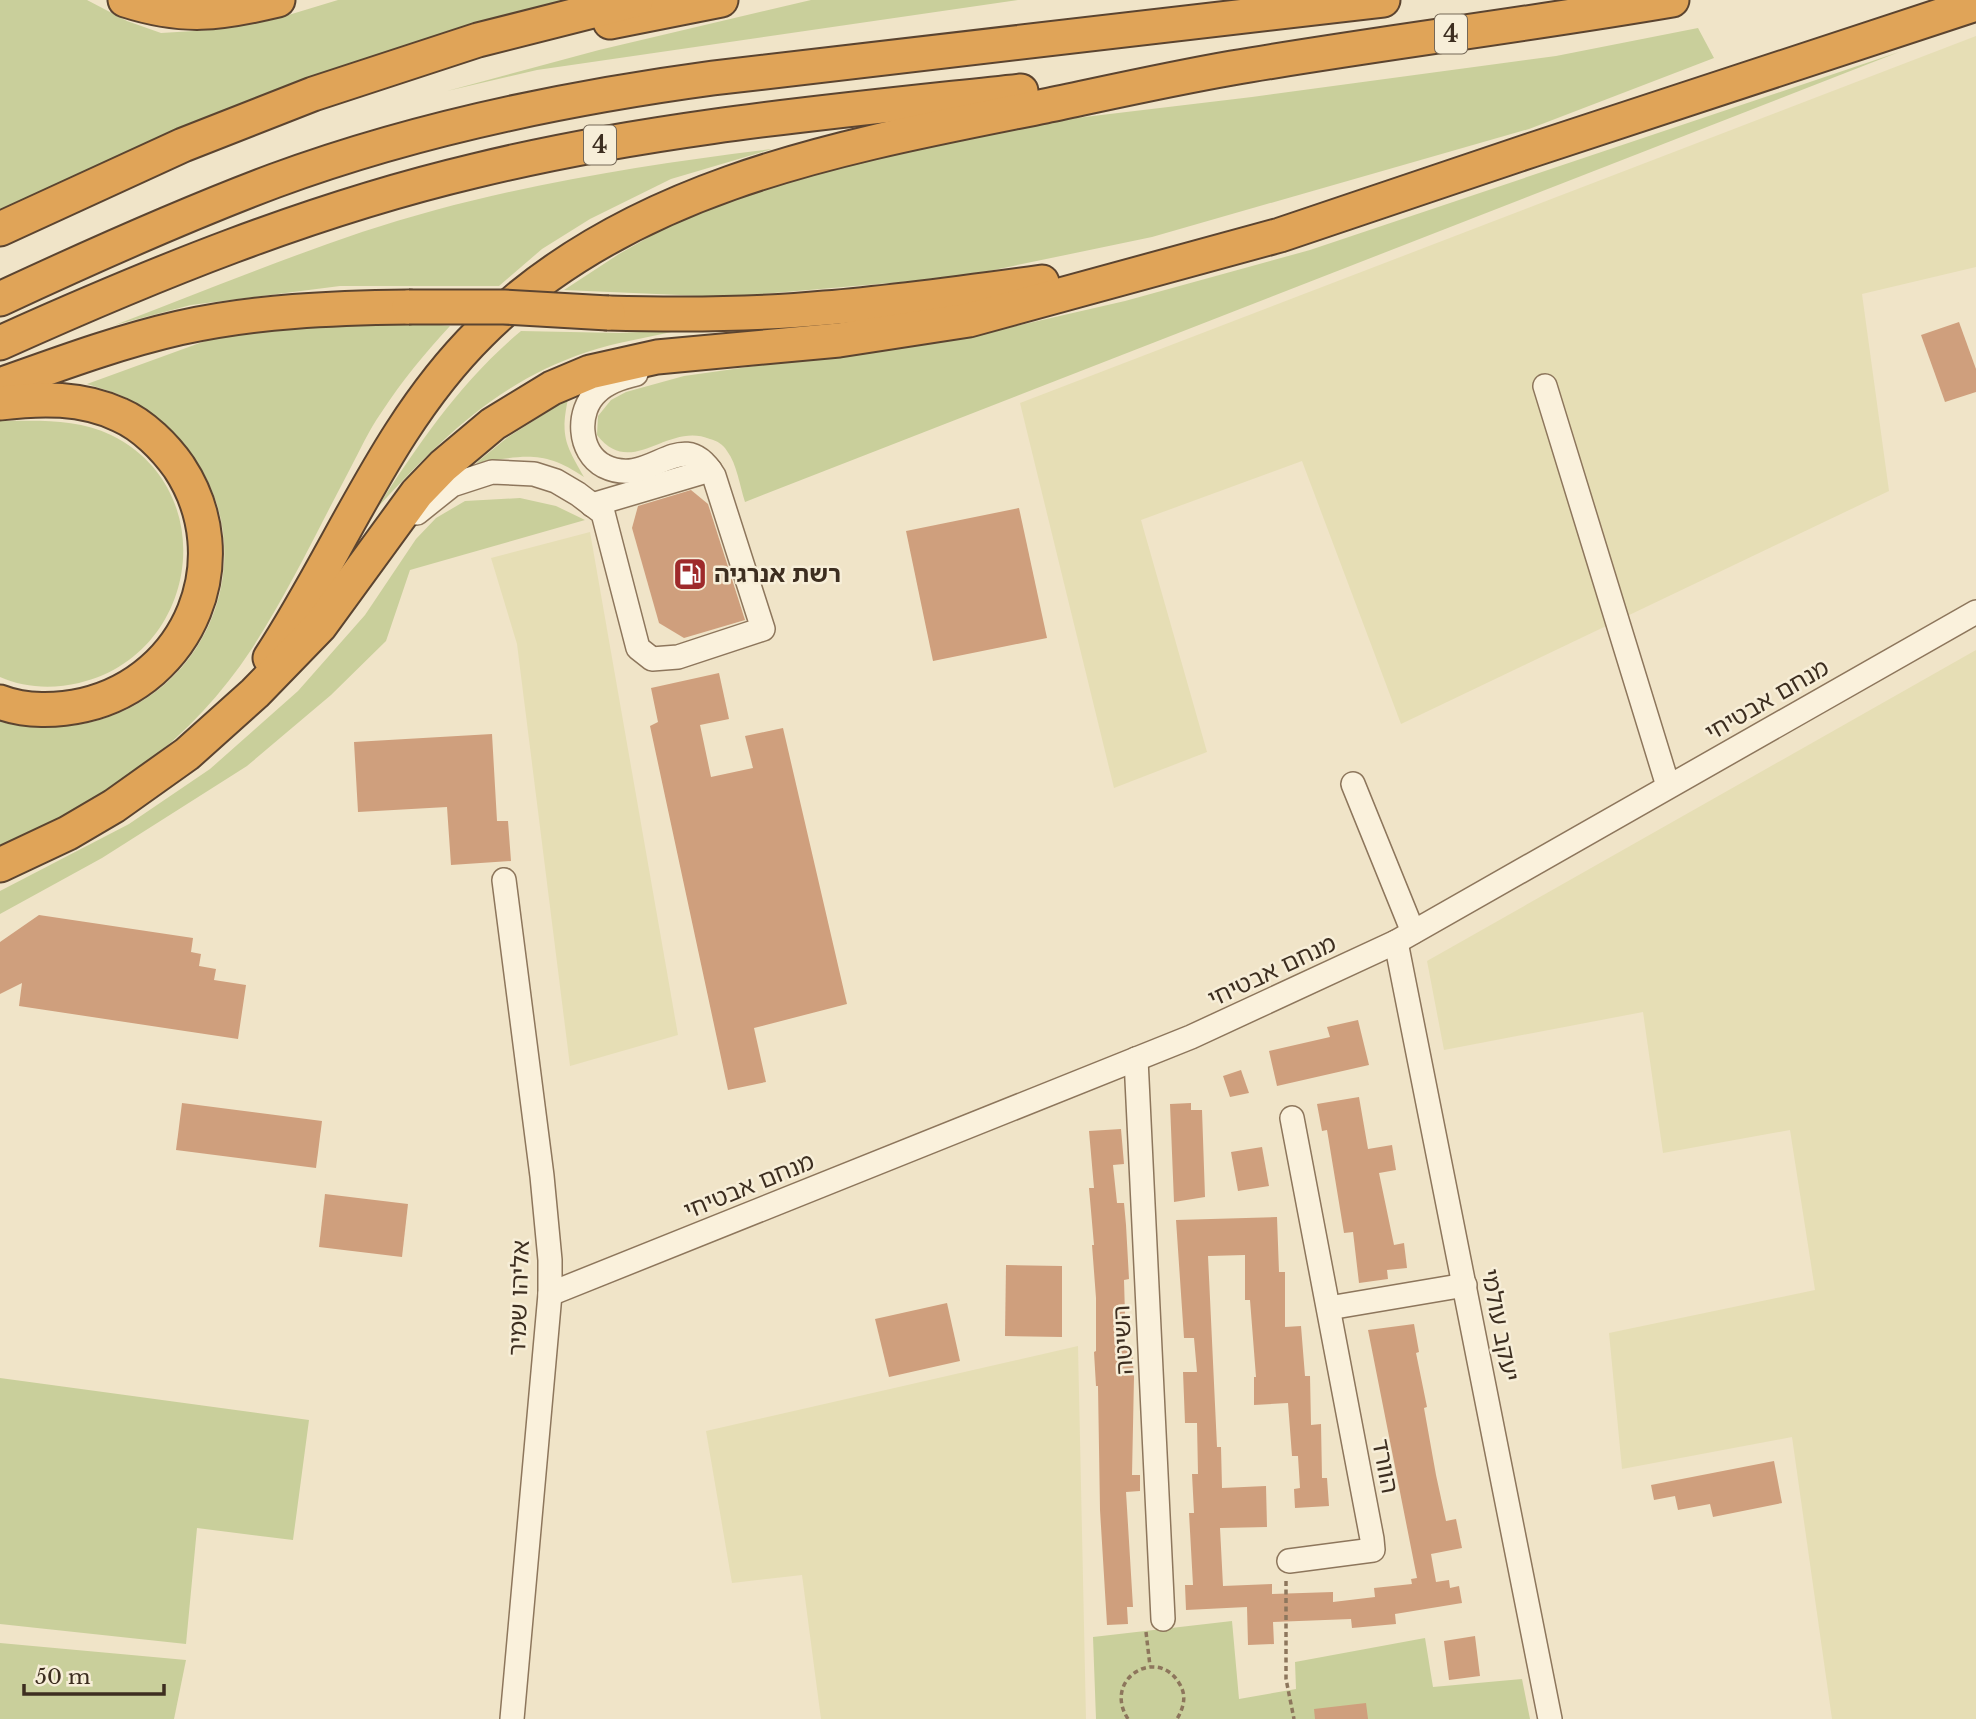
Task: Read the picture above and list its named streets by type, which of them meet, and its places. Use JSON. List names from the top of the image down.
{
  "streets": {
    "highway": ["4"],
    "street": [
      "מנחם אבטיחי",
      "אליהו שמיר",
      "יעקב עולמי",
      "השיטה",
      "הוורד"
    ]
  },
  "crossings": [
    ["מנחם אבטיחי", "אליהו שמיר"],
    ["מנחם אבטיחי", "יעקב עולמי"],
    ["מנחם אבטיחי", "השיטה"]
  ],
  "places": {
    "fuel station": ["רשת אנרגיה"]
  },
  "scale_bar": "50 m"
}
